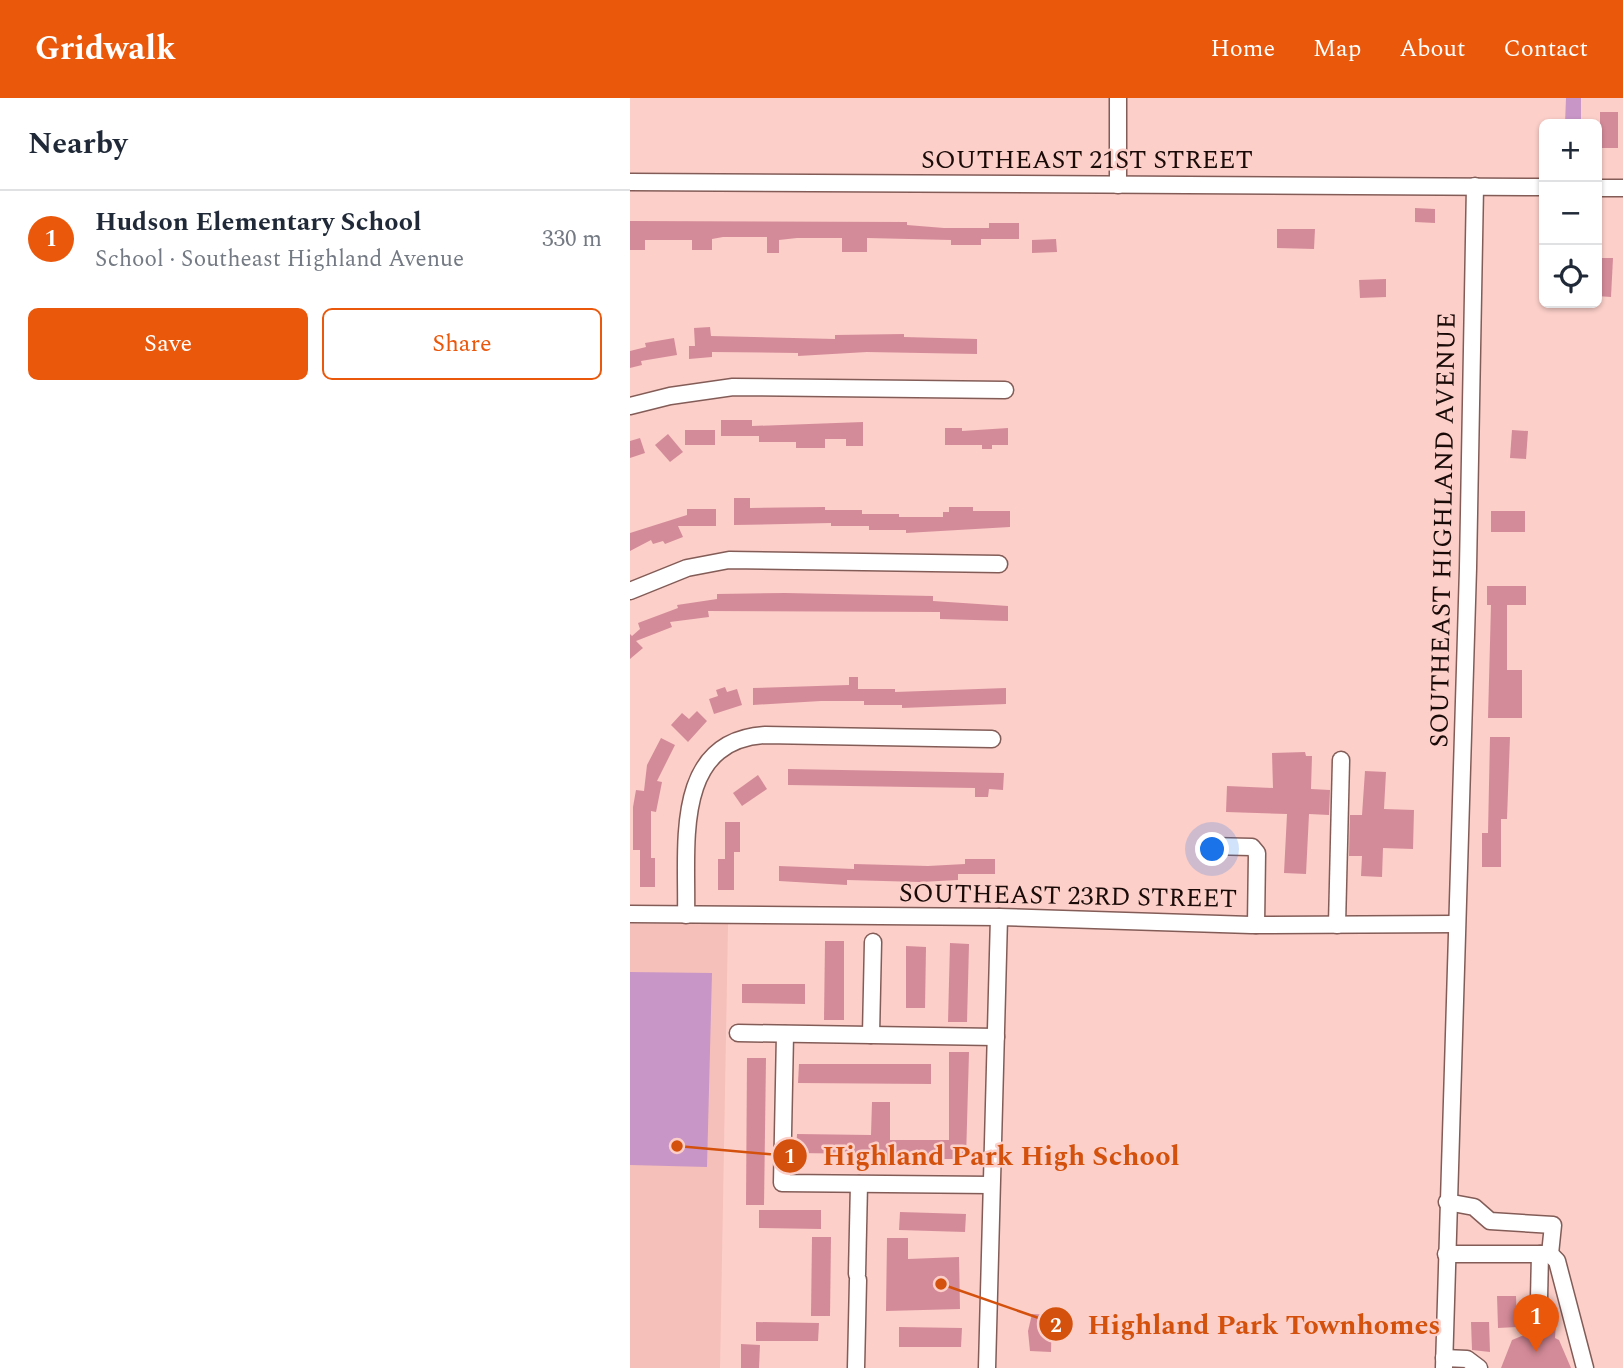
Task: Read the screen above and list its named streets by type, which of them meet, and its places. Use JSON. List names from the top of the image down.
{
  "streets": {
    "street": ["SOUTHEAST 21ST STREET", "SOUTHEAST HIGHLAND AVENUE", "SOUTHEAST 23RD STREET"]
  },
  "crossings": [
    ["SOUTHEAST 21ST STREET", "SOUTHEAST HIGHLAND AVENUE"],
    ["SOUTHEAST HIGHLAND AVENUE", "SOUTHEAST 23RD STREET"]
  ],
  "places": ["Highland Park High School", "Highland Park Townhomes"],
  "page": {
    "header": "Gridwalk",
    "nav": [
      "Home",
      "Map",
      "About",
      "Contact"
    ],
    "heading": "Nearby",
    "map_buttons": ["+", "−"],
    "list": [
      {
        "mark": "1",
        "name": "Hudson Elementary School",
        "note": "School · Southeast Highland Avenue",
        "value": "330 m"
      }
    ],
    "buttons": ["Save", "Share"],
    "pins": "1"
  }
}
